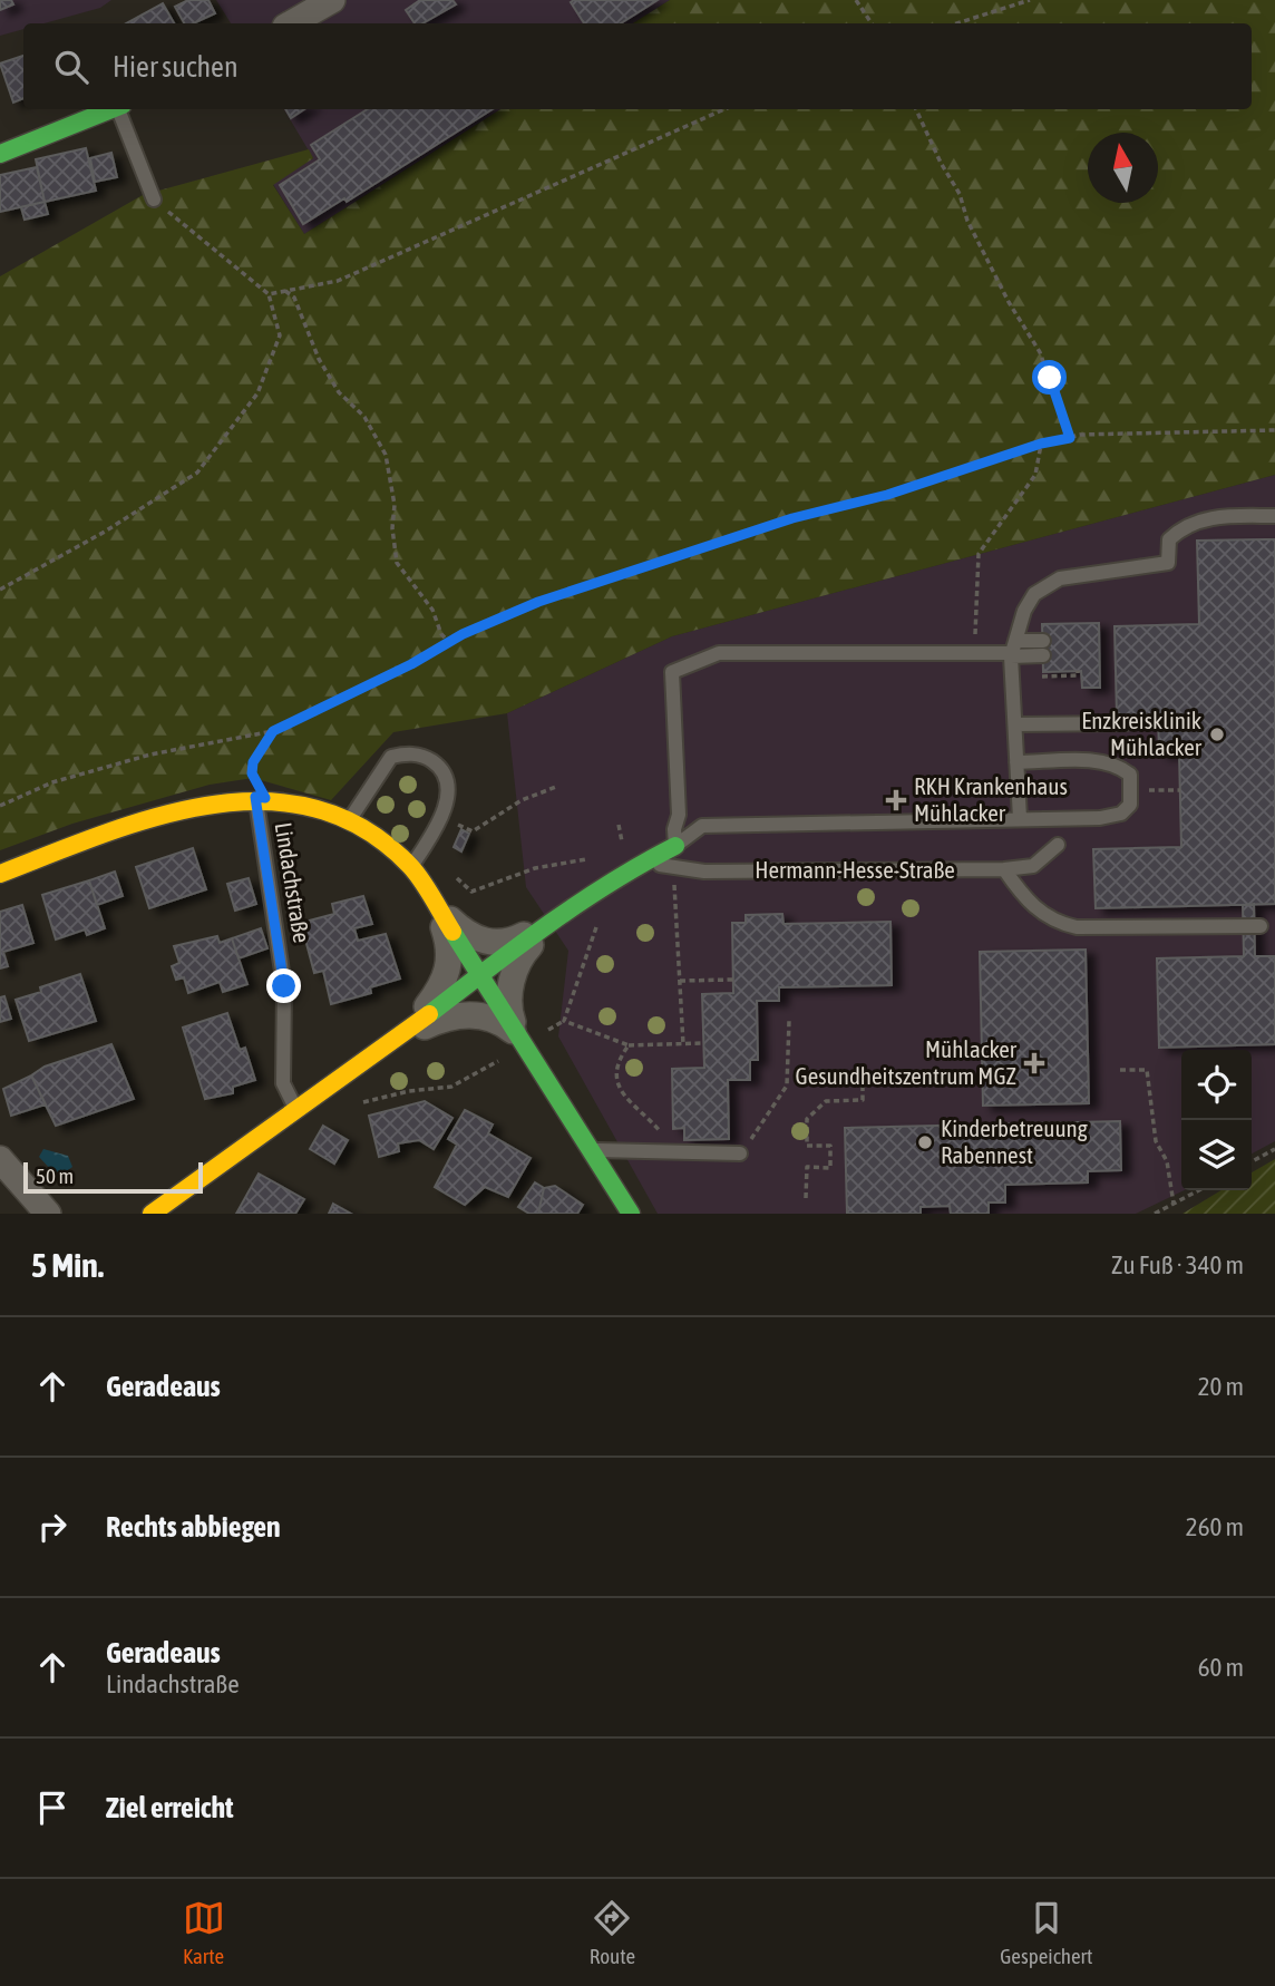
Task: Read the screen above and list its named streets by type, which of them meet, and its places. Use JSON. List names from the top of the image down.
{
  "streets": {
    "street": ["Lindachstraße"],
    "lane": ["Hermann-Hesse-Straße"]
  },
  "places": {
    "other": ["Enzkreisklinik Mühlacker", "Kinderbetreuung Rabennest"],
    "health": ["RKH Krankenhaus Mühlacker", "Mühlacker Gesundheitszentrum MGZ"]
  },
  "scale_bar": "50 m",
  "north": "top",
  "page": {
    "search": "Hier suchen",
    "scale": "50 m",
    "heading": ["5 Min.", "Zu Fuß · 340 m"],
    "list": [
      ["Geradeaus", "20 m"],
      ["Rechts abbiegen", "260 m"],
      ["Geradeaus", "Lindachstraße", "60 m"],
      "Ziel erreicht"
    ],
    "nav": ["Karte", "Route", "Gespeichert"]
  }
}
